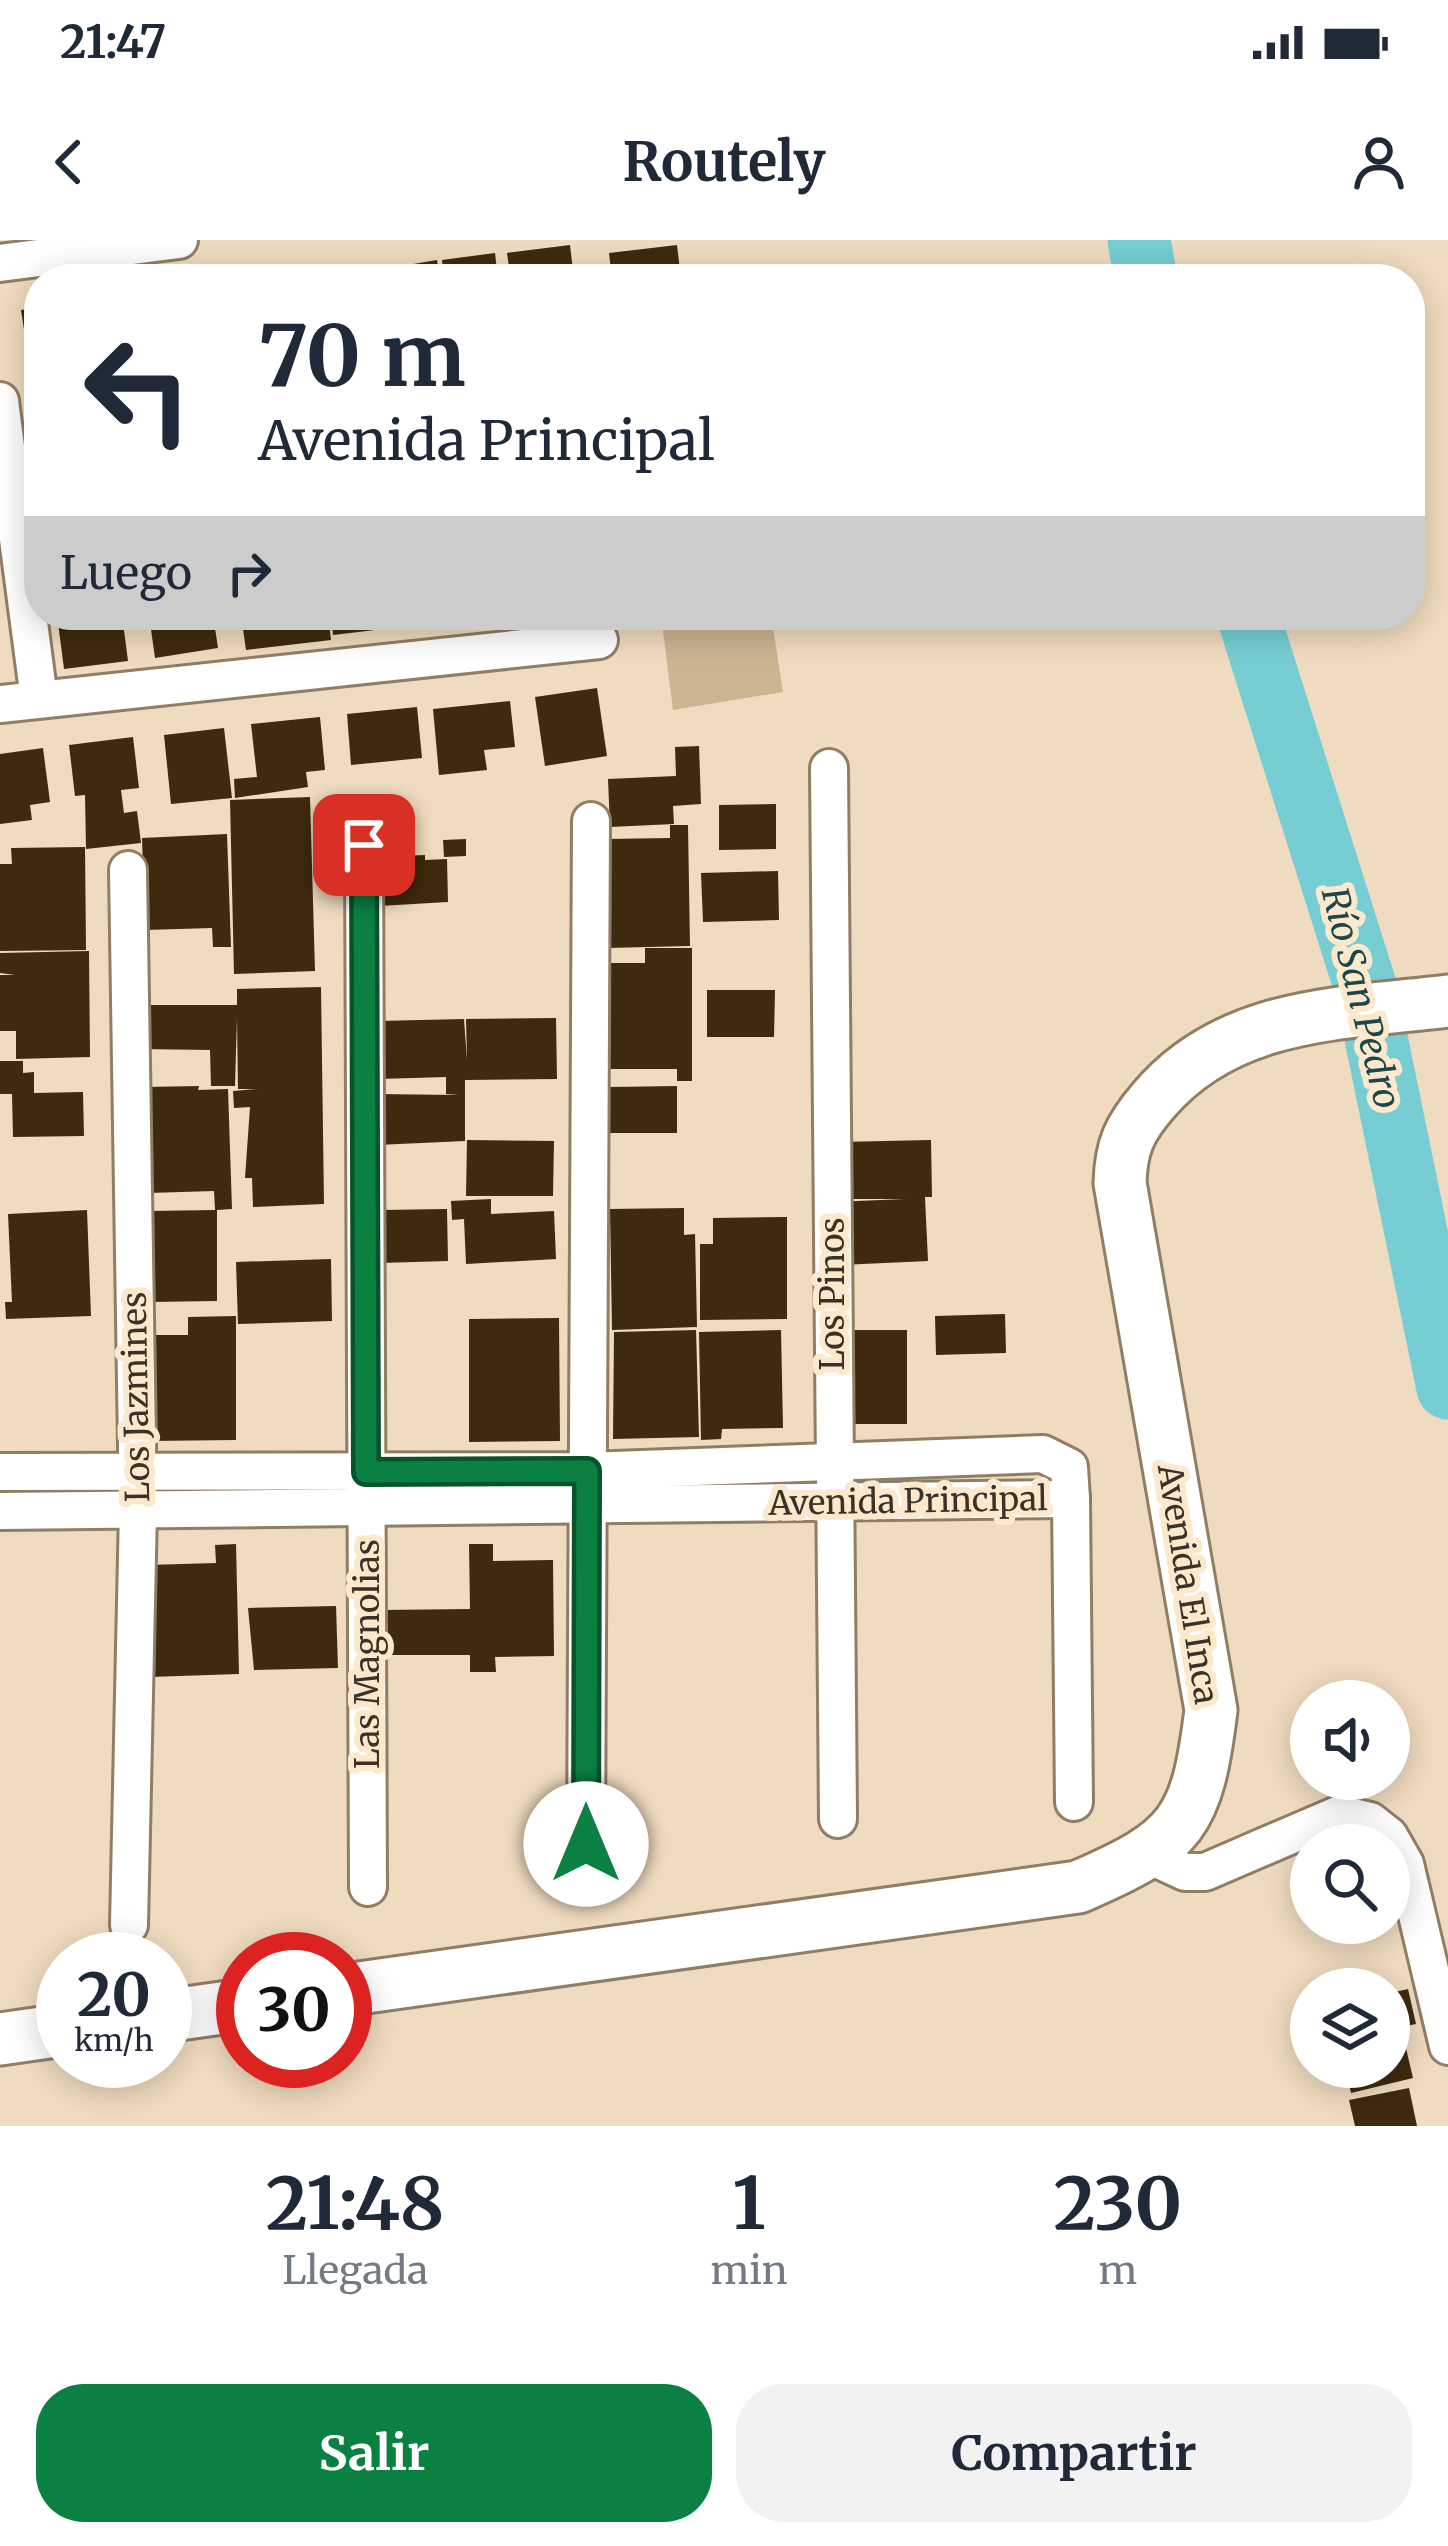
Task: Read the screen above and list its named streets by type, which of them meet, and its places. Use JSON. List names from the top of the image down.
{
  "streets": {
    "street": [
      "Los Pinos",
      "Los Jazmines",
      "Avenida Principal",
      "Avenida El Inca",
      "Las Magnolias"
    ]
  },
  "crossings": [
    ["Los Pinos", "Avenida Principal"],
    ["Los Jazmines", "Avenida Principal"],
    ["Avenida Principal", "Las Magnolias"]
  ],
  "water": ["Río San Pedro"],
  "page": {
    "status": "21:47",
    "header": "Routely",
    "turn": ["70 m", "Avenida Principal"],
    "then": "Luego",
    "speed": "20 km/h",
    "limit": "30",
    "eta": [
      "21:48",
      "Llegada",
      "1",
      "min",
      "230",
      "m"
    ],
    "buttons": ["Salir", "Compartir"]
  }
}
